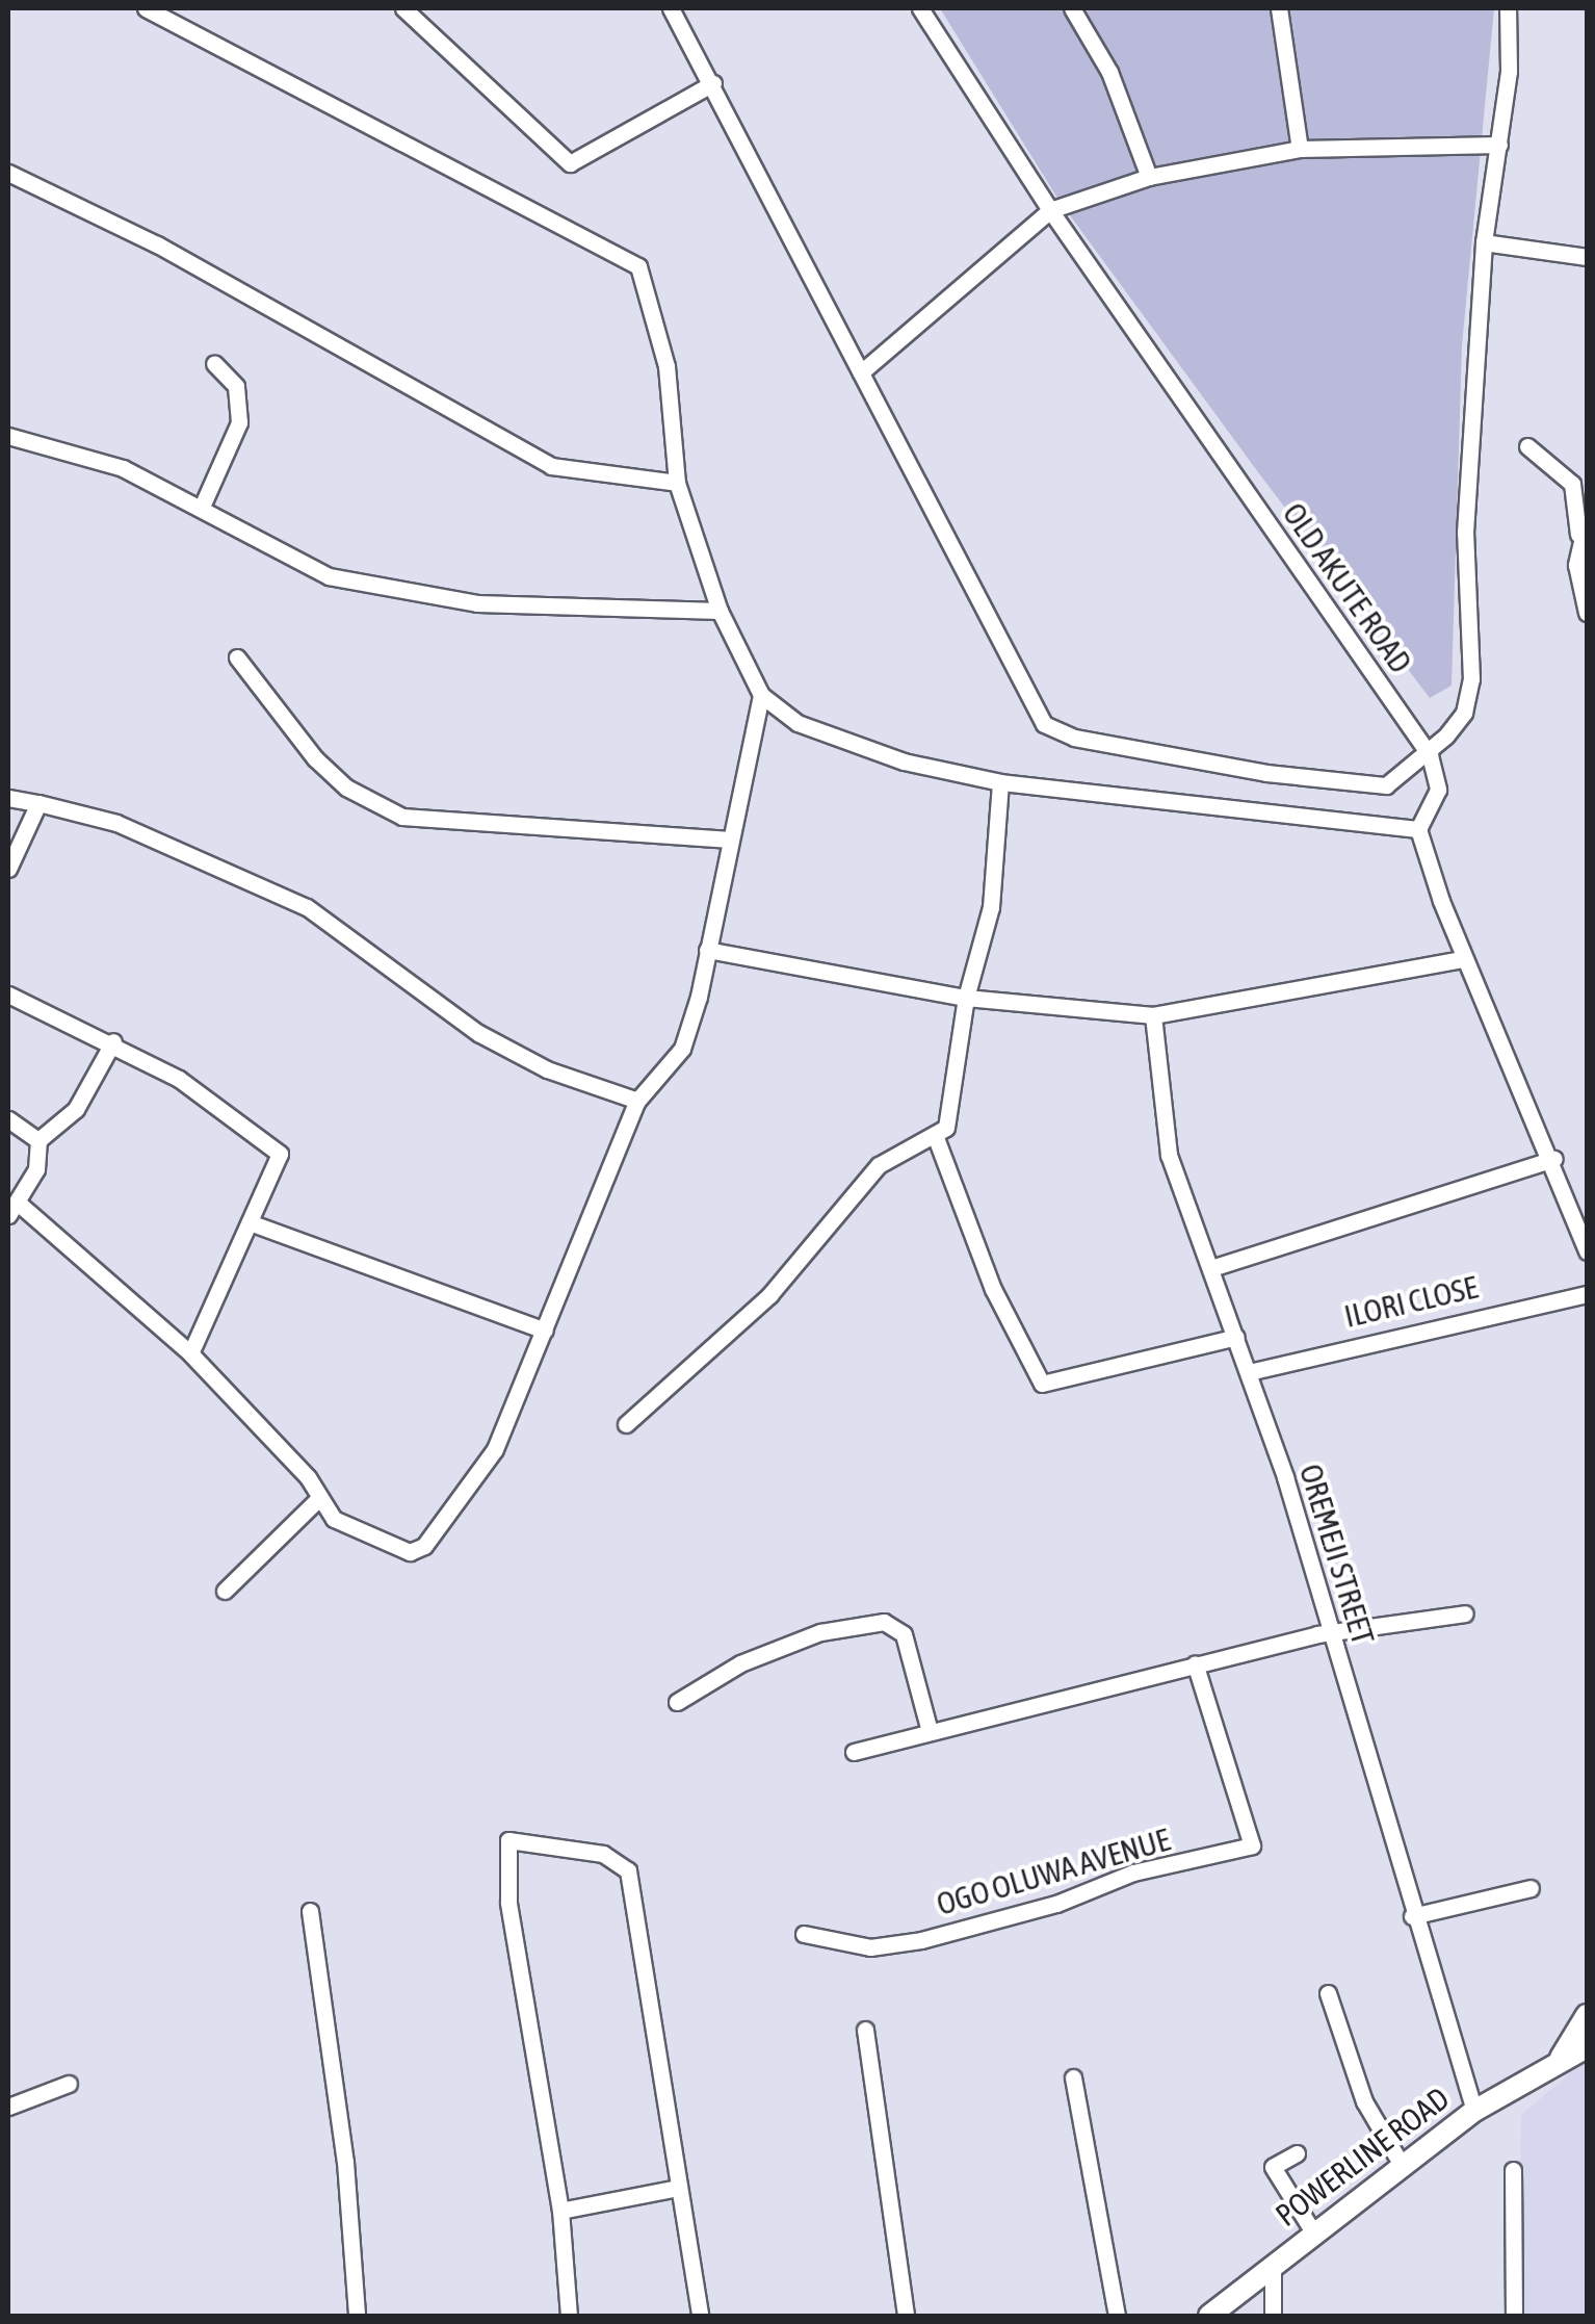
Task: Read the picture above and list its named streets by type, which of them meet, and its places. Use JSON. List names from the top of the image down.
{
  "streets": {
    "street": [
      "OLD AKUTE ROAD",
      "ILORI CLOSE",
      "OREMEJI STREET",
      "OGO OLUWA AVENUE",
      "POWERLINE ROAD"
    ]
  },
  "crossings": [
    ["ILORI CLOSE", "OREMEJI STREET"],
    ["OREMEJI STREET", "POWERLINE ROAD"]
  ]
}
